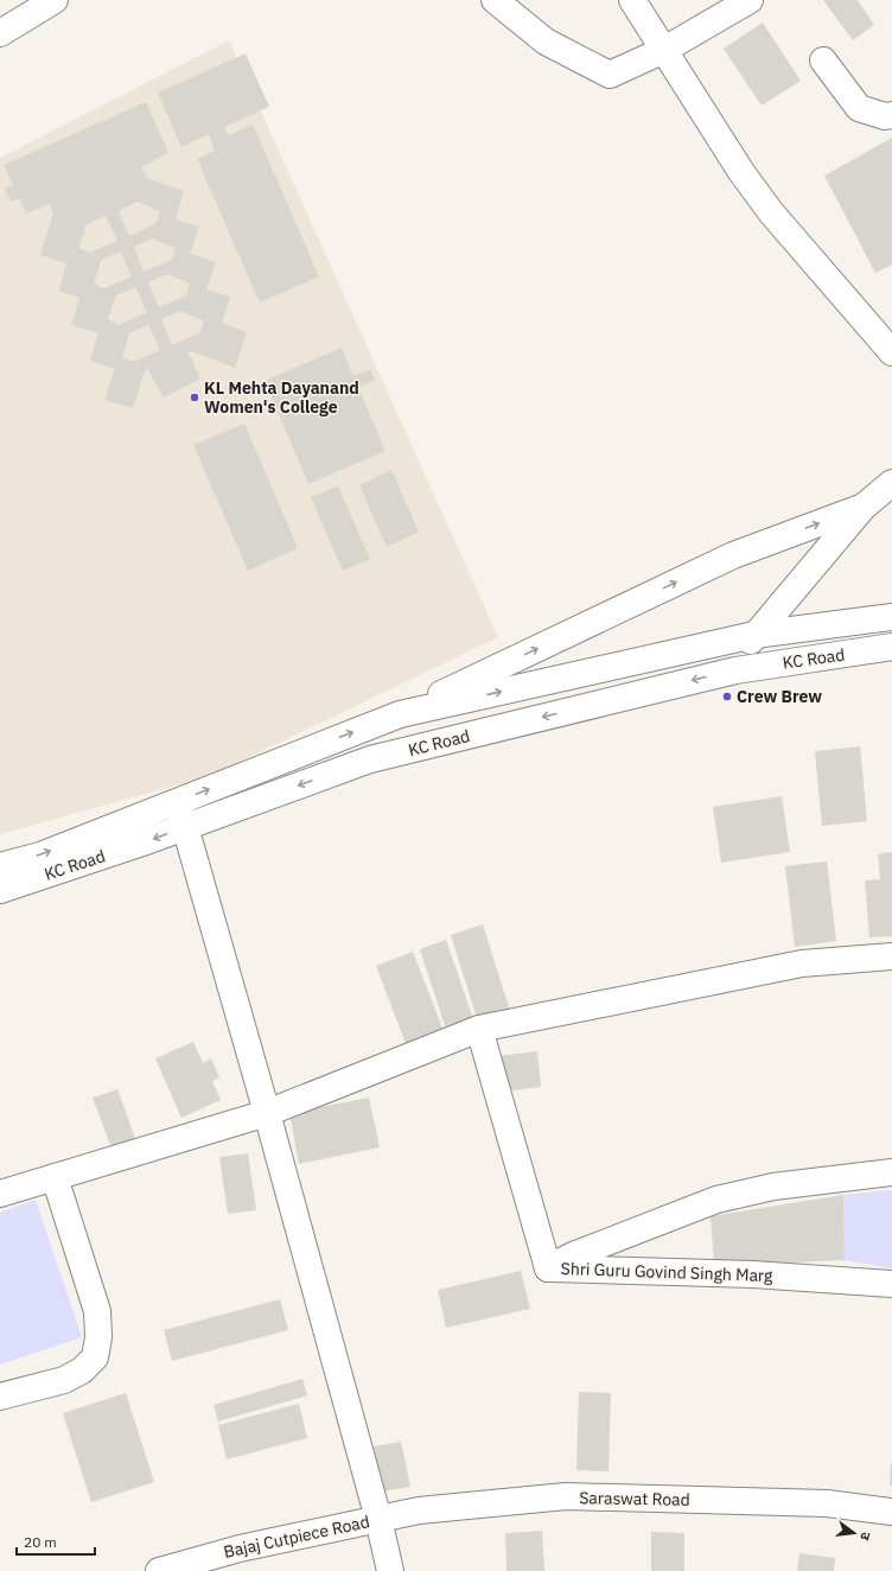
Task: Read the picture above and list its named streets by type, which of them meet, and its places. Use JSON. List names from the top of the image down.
{
  "streets": {
    "street": [
      "KC Road",
      "Shri Guru Govind Singh Marg",
      "Saraswat Road",
      "Bajaj Cutpiece Road"
    ]
  },
  "crossings": [
    ["Saraswat Road", "Bajaj Cutpiece Road"]
  ],
  "places": ["KL Mehta Dayanand Women's College", "Crew Brew"],
  "scale_bar": "20 m",
  "north": "right"
}
